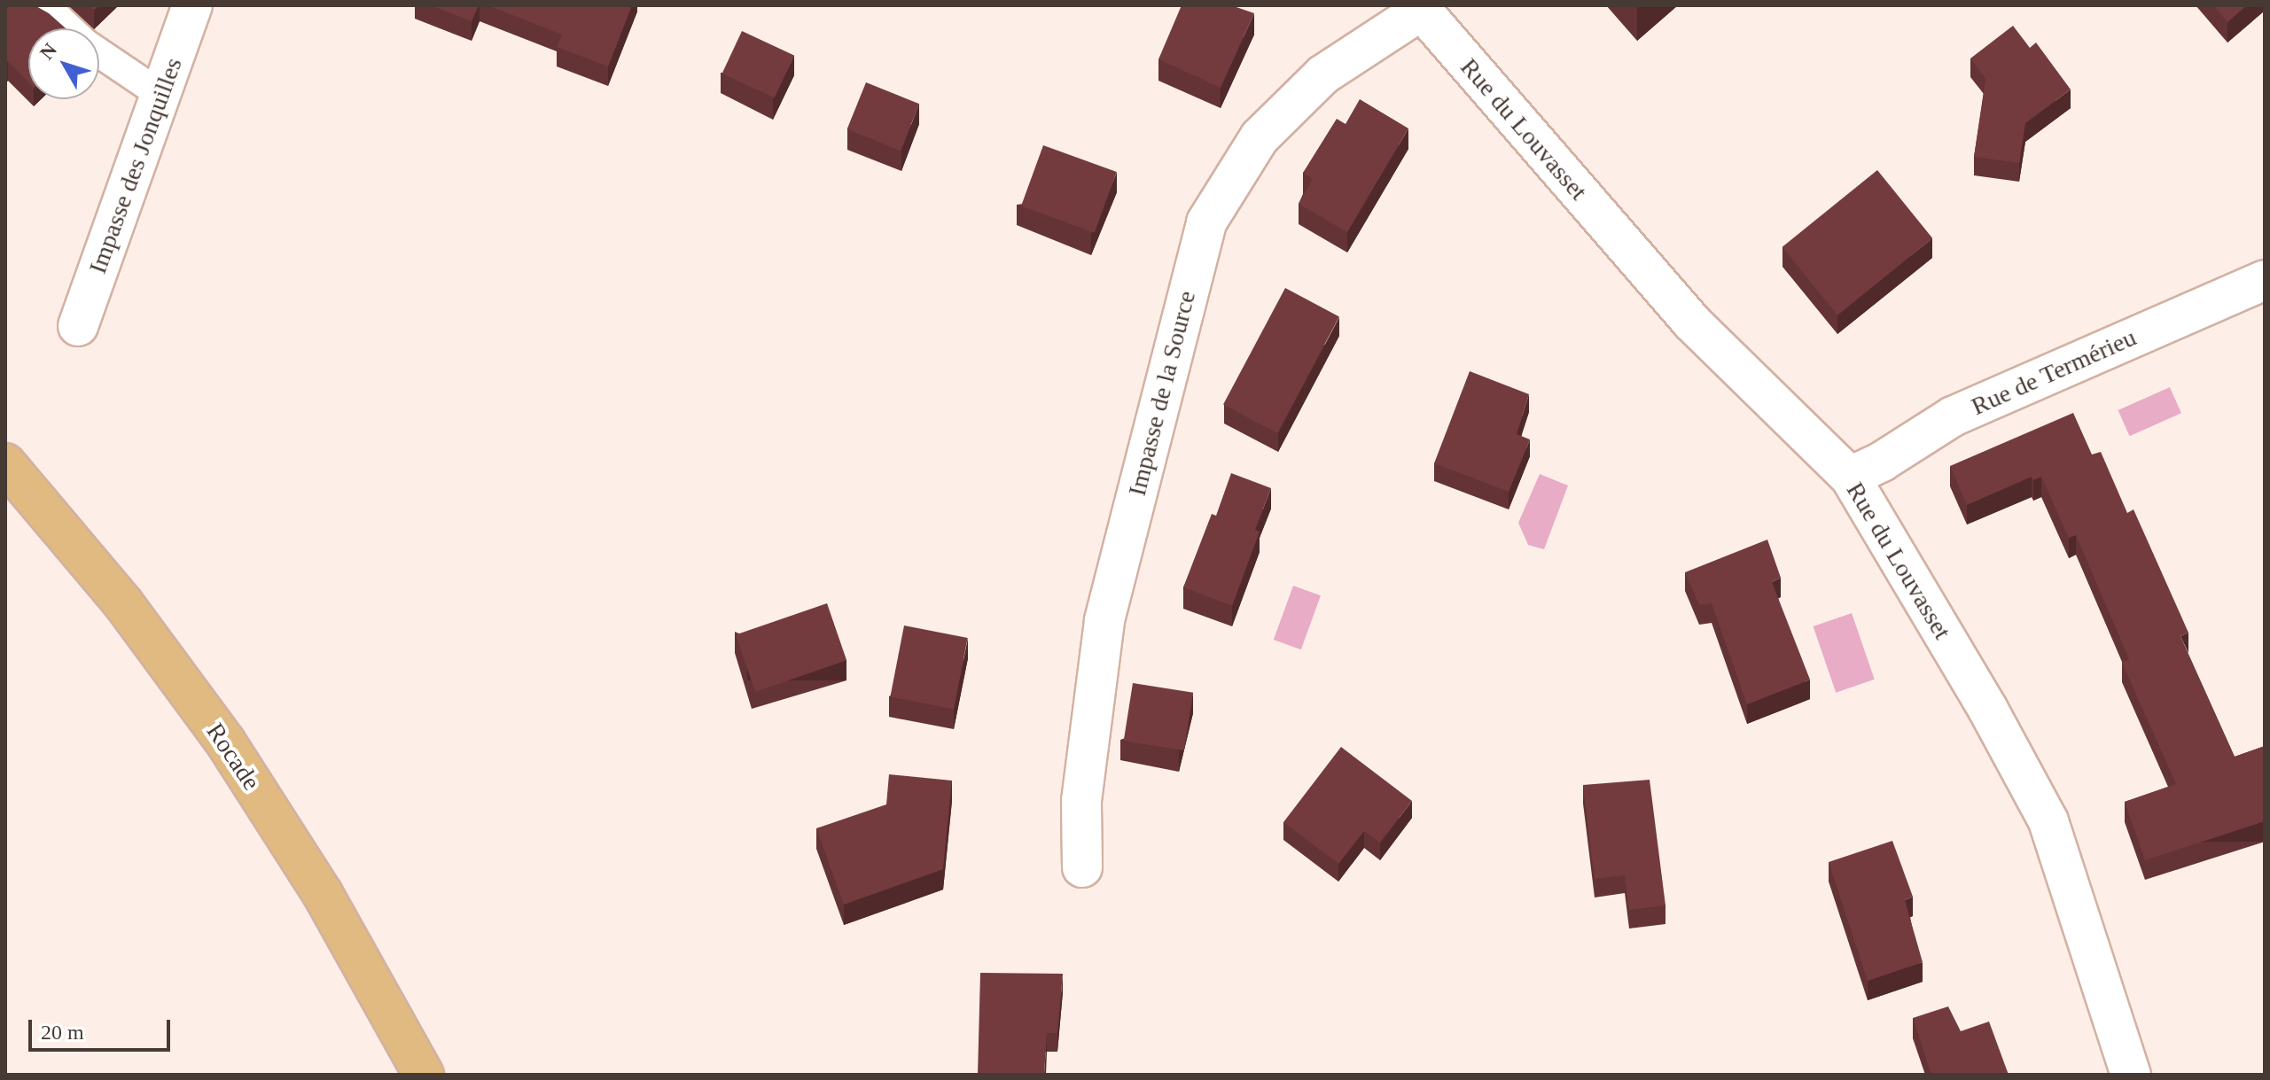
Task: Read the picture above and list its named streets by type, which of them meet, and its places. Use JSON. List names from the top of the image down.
{
  "streets": {
    "main road": ["Rocade"],
    "street": [
      "Rue du Louvasset",
      "Impasse des Jonquilles",
      "Rue de Termérieu",
      "Impasse de la Source"
    ]
  },
  "crossings": [
    ["Rue du Louvasset", "Rue de Termérieu"],
    ["Rue du Louvasset", "Impasse de la Source"]
  ],
  "scale_bar": "20 m",
  "north": "top left"
}
